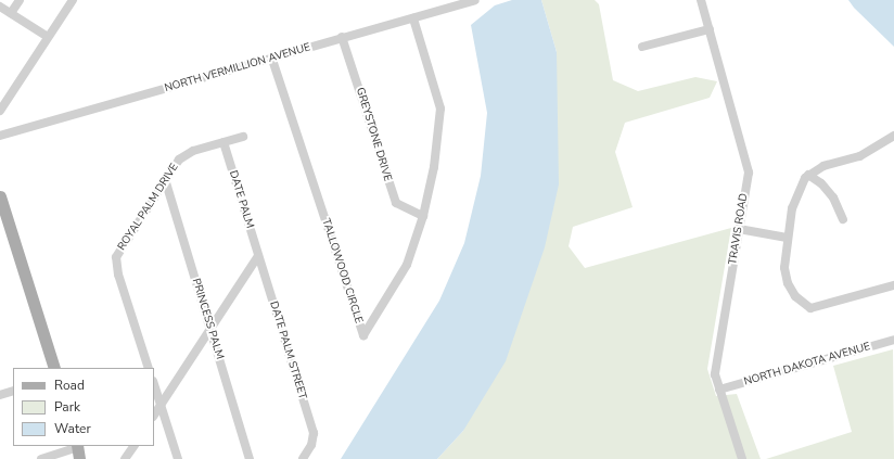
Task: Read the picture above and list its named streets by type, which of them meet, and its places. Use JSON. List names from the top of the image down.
{
  "streets": {
    "street": [
      "NORTH VERMILLION AVENUE",
      "GREYSTONE DRIVE",
      "DATE PALM",
      "ROYAL PALM DRIVE",
      "TRAVIS ROAD",
      "TALLOWOOD CIRCLE",
      "PRINCESS PALM",
      "DATE PALM STREET",
      "NORTH DAKOTA AVENUE"
    ]
  },
  "crossings": [
    ["NORTH VERMILLION AVENUE", "GREYSTONE DRIVE"],
    ["NORTH VERMILLION AVENUE", "TALLOWOOD CIRCLE"],
    ["GREYSTONE DRIVE", "TALLOWOOD CIRCLE"],
    ["DATE PALM", "ROYAL PALM DRIVE"],
    ["DATE PALM", "DATE PALM STREET"],
    ["ROYAL PALM DRIVE", "PRINCESS PALM"],
    ["TRAVIS ROAD", "NORTH DAKOTA AVENUE"]
  ],
  "legend": ["Road", "Park", "Water"]
}
